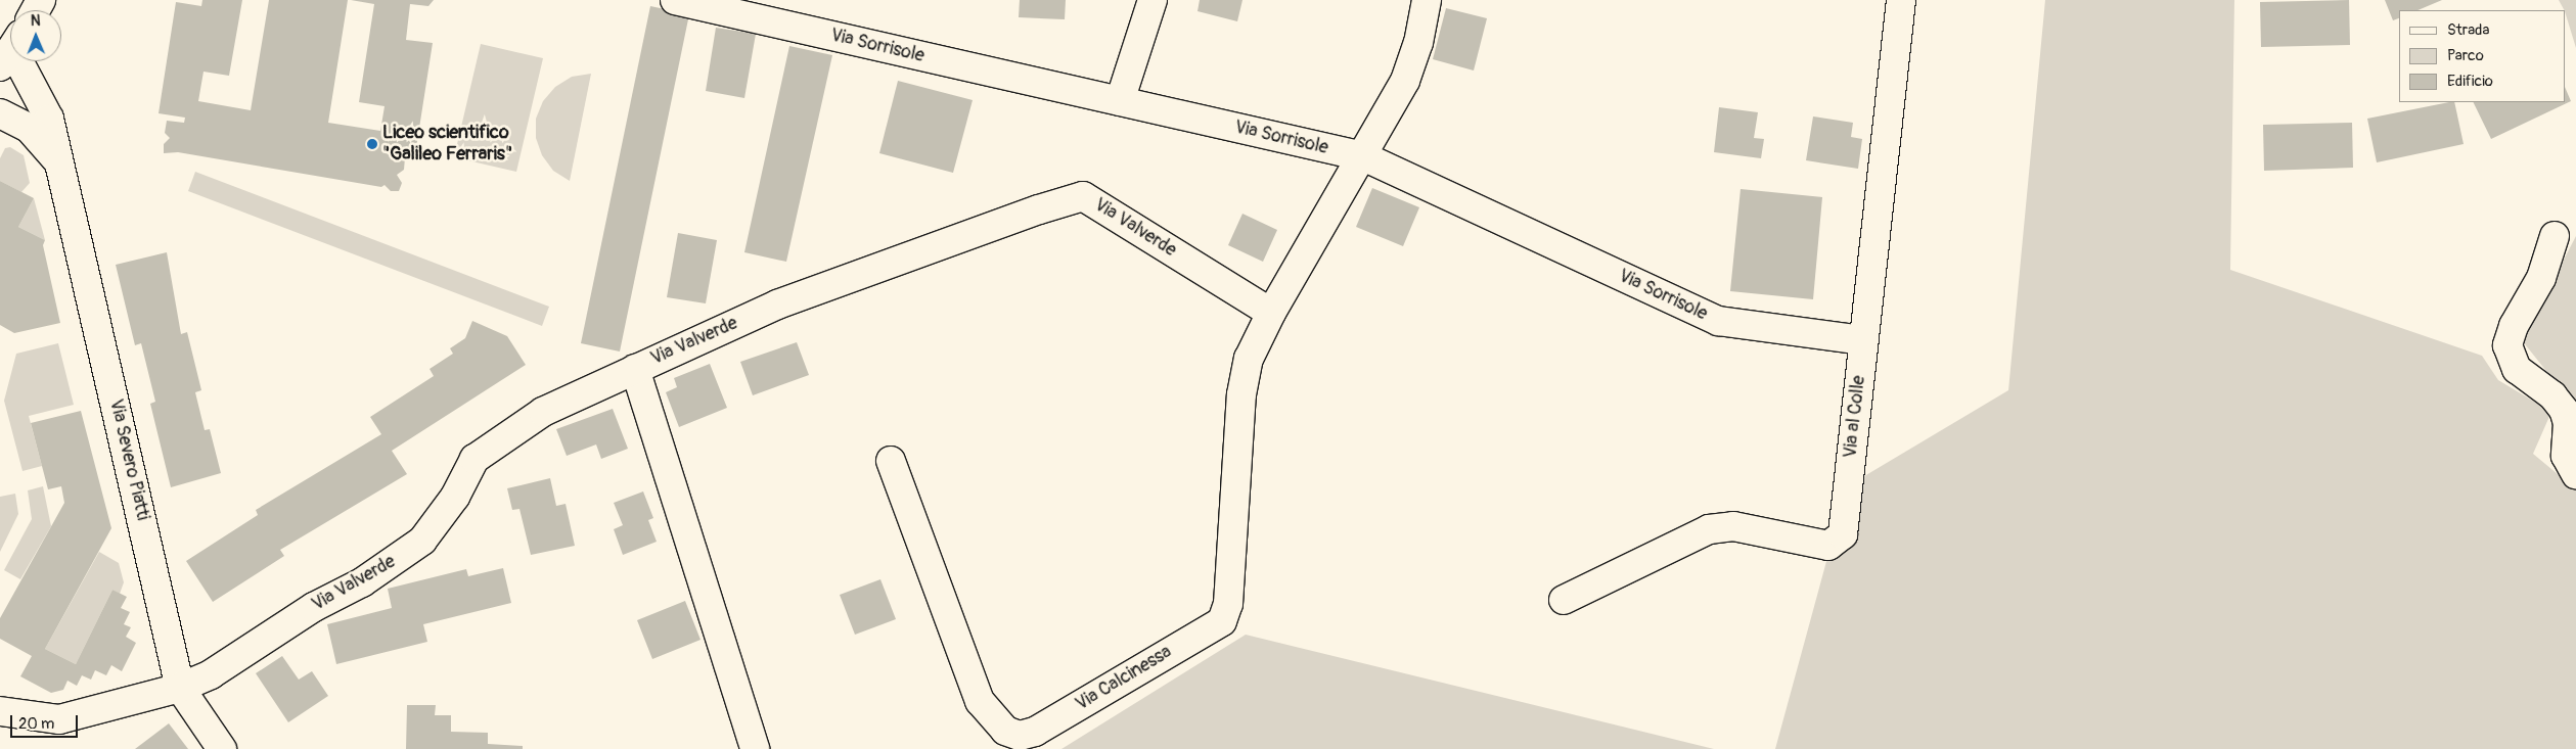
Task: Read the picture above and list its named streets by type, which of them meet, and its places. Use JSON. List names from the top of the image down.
{
  "streets": {
    "street": [
      "Via Sorrisole",
      "Via Valverde",
      "Via al Colle",
      "Via Severo Piatti",
      "Via Calcinessa"
    ]
  },
  "crossings": [
    ["Via Sorrisole", "Via al Colle"],
    ["Via Valverde", "Via Severo Piatti"],
    ["Via Valverde", "Via Calcinessa"]
  ],
  "places": ["Liceo scientifico \"Galileo Ferraris\""],
  "legend": ["Strada", "Parco", "Edificio"],
  "scale_bar": "20 m",
  "north": "top"
}
